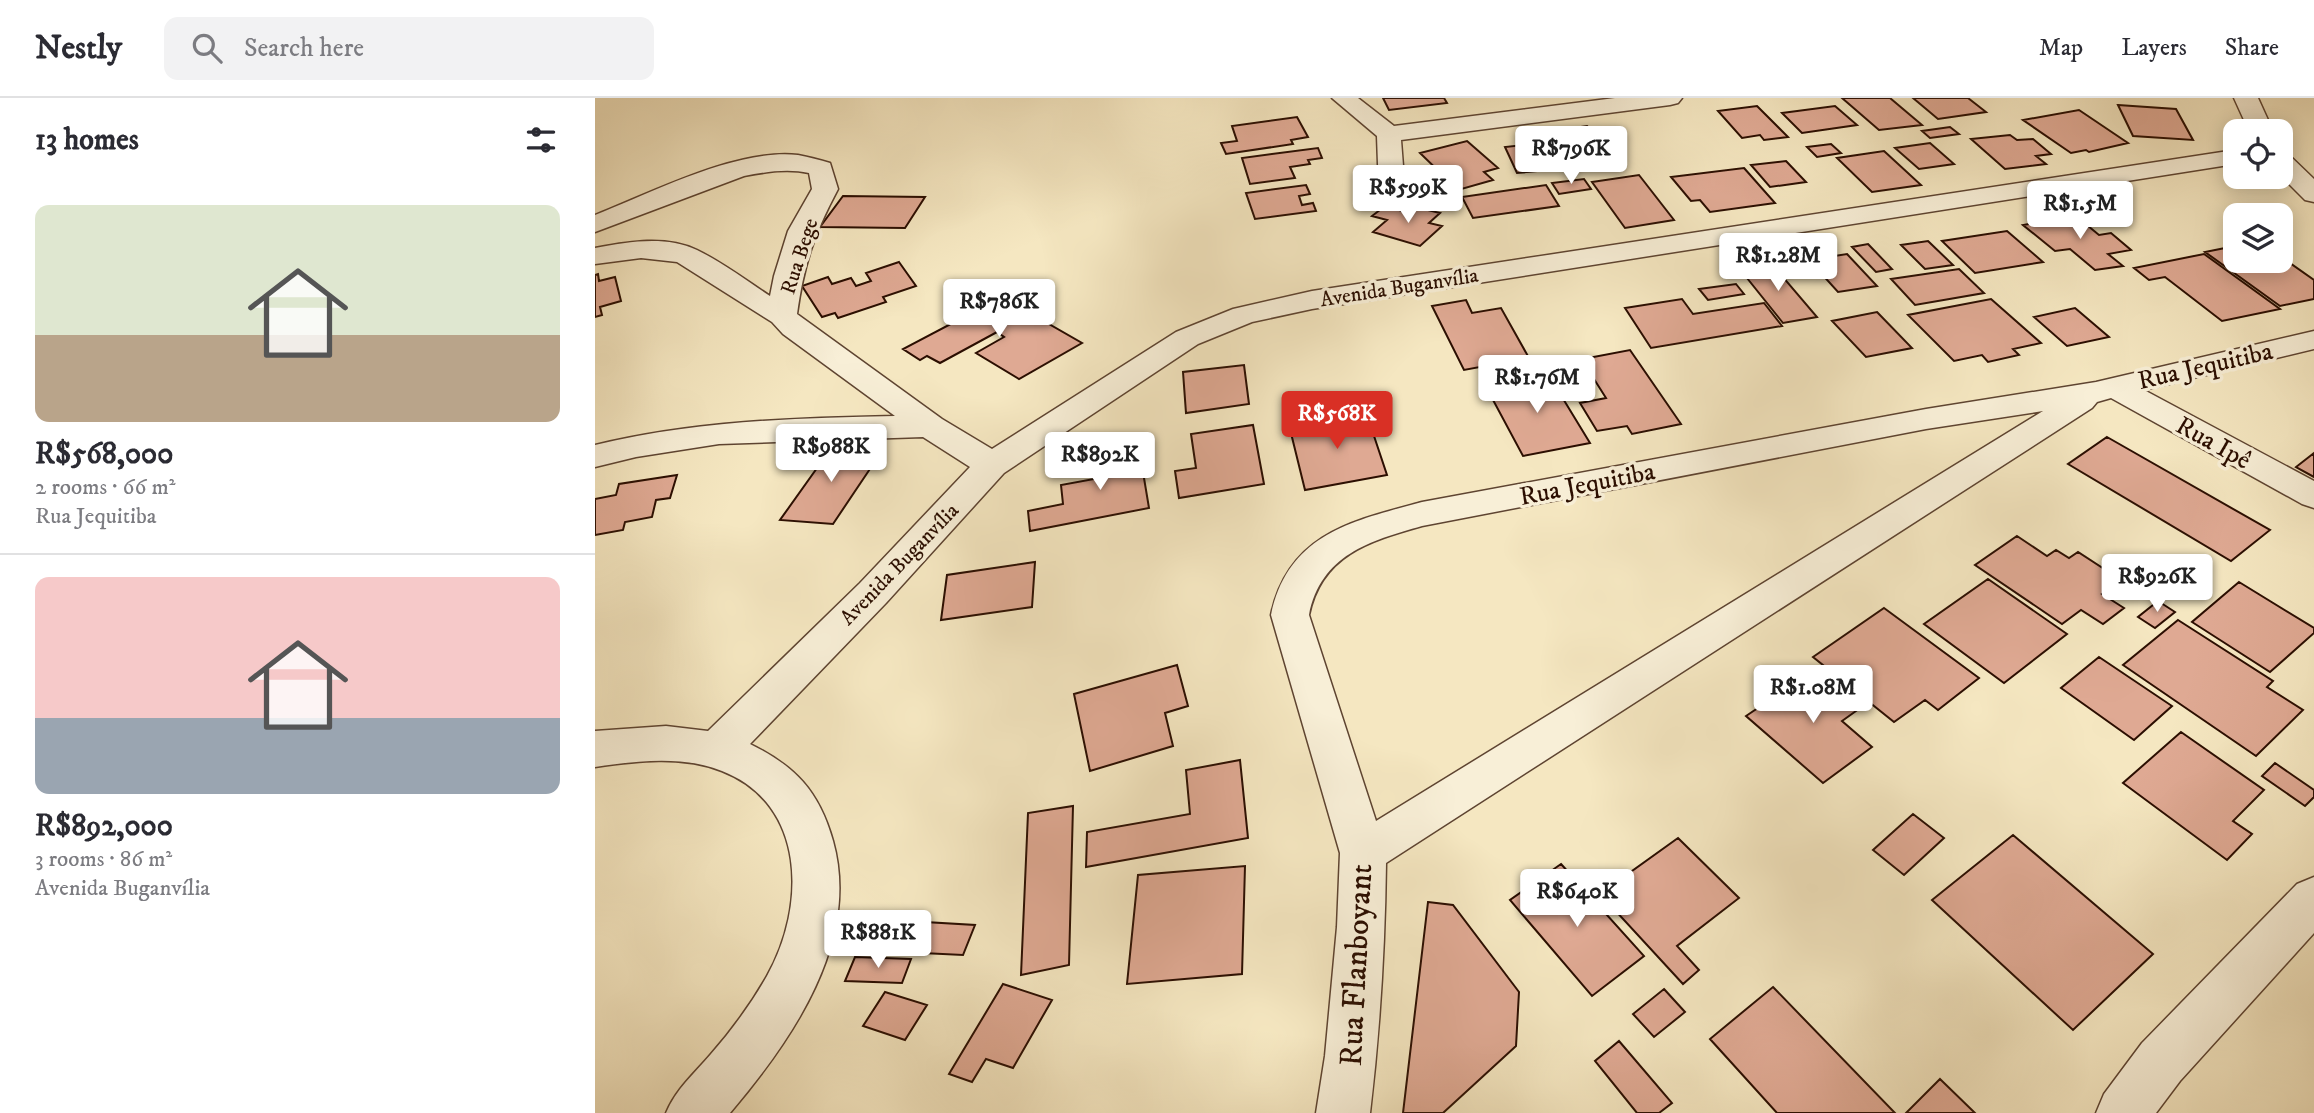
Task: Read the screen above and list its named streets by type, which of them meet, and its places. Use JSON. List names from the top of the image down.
{
  "streets": {
    "street": [
      "Rua Bege",
      "Avenida Buganvília",
      "Rua Jequitiba",
      "Rua Ipê",
      "Rua Flanboyant"
    ]
  },
  "crossings": [
    ["Rua Bege", "Avenida Buganvília"],
    ["Rua Jequitiba", "Rua Ipê"],
    ["Rua Jequitiba", "Rua Flanboyant"]
  ],
  "page": {
    "header": "Nestly",
    "search": "Search here",
    "nav": ["Map", "Layers", "Share"],
    "heading": "13 homes",
    "price": [
      "R$796K",
      "R$599K",
      "R$1.5M",
      "R$1.28M",
      "R$786K",
      "R$1.76M",
      "R$568K",
      "R$988K",
      "R$892K",
      "R$926K",
      "R$1.08M",
      "R$640K",
      "R$881K"
    ],
    "list": [
      {
        "name": "R$568,000",
        "note": "2 rooms · 66 m² · Rua Jequitiba"
      },
      {
        "name": "R$892,000",
        "note": "3 rooms · 86 m² · Avenida Buganvília"
      }
    ]
  }
}
